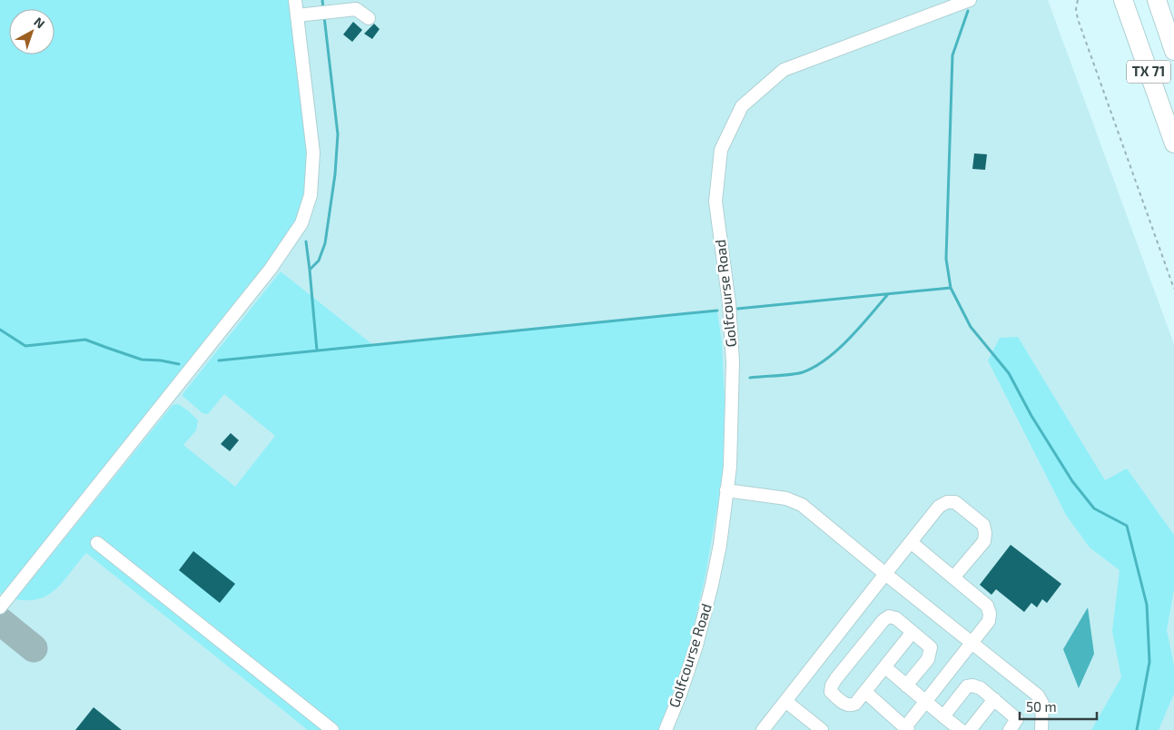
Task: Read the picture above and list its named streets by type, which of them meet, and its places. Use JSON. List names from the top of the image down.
{
  "streets": {
    "highway": ["TX 71"],
    "street": ["Golfcourse Road"]
  },
  "scale_bar": "50 m",
  "north": "top right"
}
